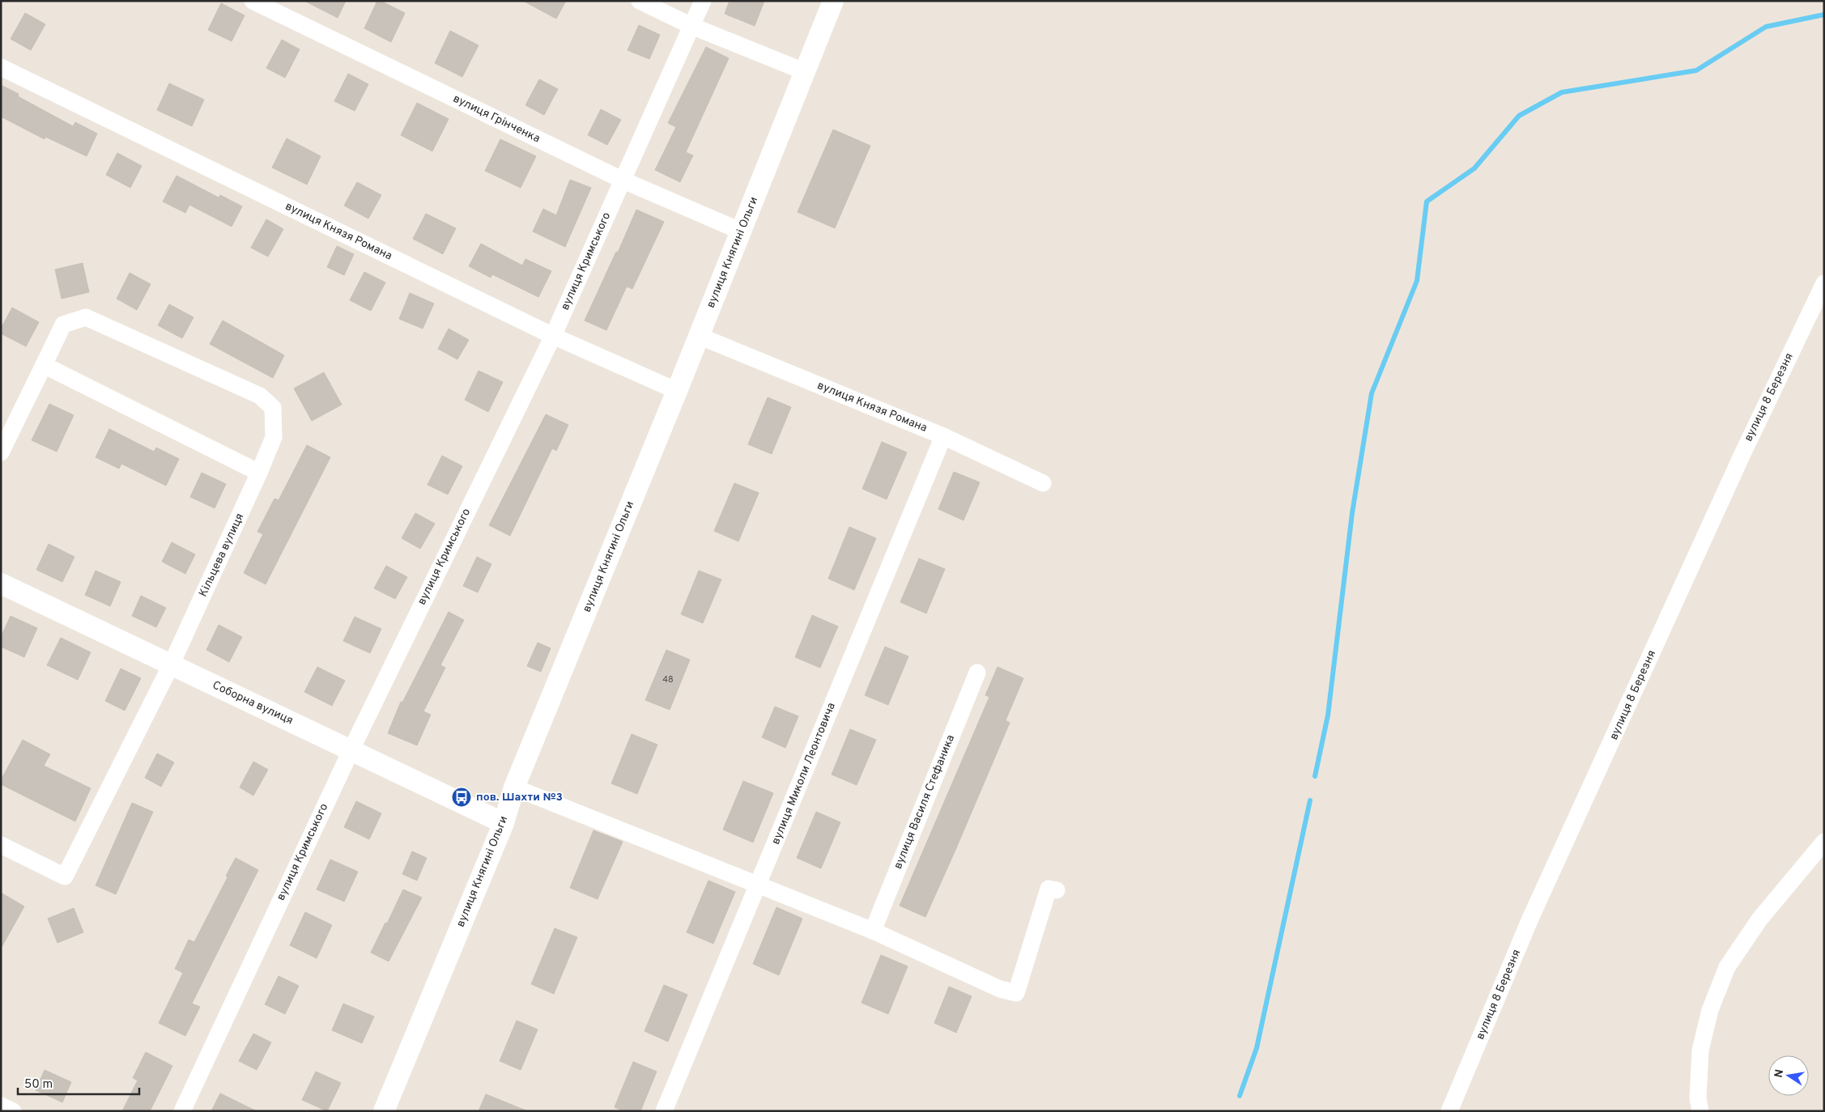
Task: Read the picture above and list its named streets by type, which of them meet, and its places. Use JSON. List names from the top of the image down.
{
  "streets": {
    "street": [
      "вулиця Грінченка",
      "вулиця Князя Романа",
      "вулиця Княгині Ольги",
      "вулиця Кримського",
      "вулиця 8 Березня",
      "Кільцева вулиця",
      "Соборна вулиця",
      "вулиця Миколи Леонтовича",
      "вулиця Василя Стефаника"
    ]
  },
  "crossings": [
    ["вулиця Грінченка", "вулиця Княгині Ольги"],
    ["вулиця Грінченка", "вулиця Кримського"],
    ["вулиця Князя Романа", "вулиця Княгині Ольги"],
    ["вулиця Князя Романа", "вулиця Кримського"],
    ["вулиця Князя Романа", "вулиця Миколи Леонтовича"],
    ["вулиця Княгині Ольги", "Соборна вулиця"],
    ["вулиця Кримського", "Соборна вулиця"],
    ["Кільцева вулиця", "Соборна вулиця"]
  ],
  "places": {
    "bus stop": ["пов. Шахти №3"]
  },
  "house_numbers": ["48"],
  "scale_bar": "50 m",
  "north": "left"
}
